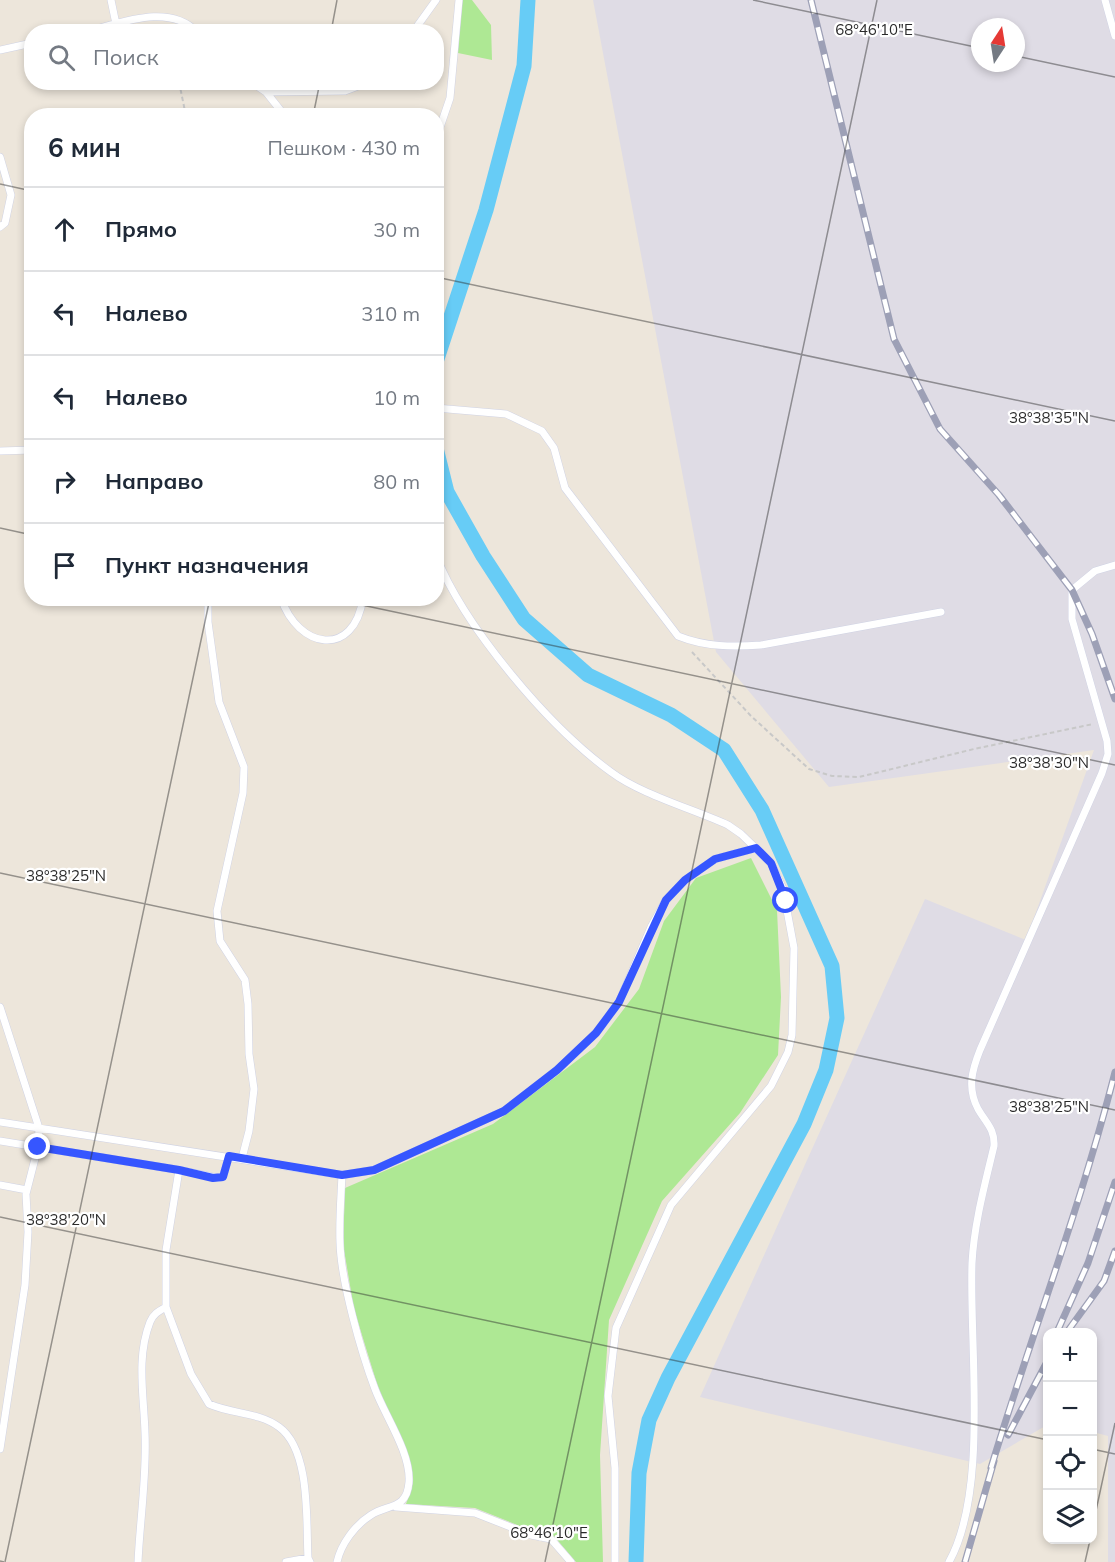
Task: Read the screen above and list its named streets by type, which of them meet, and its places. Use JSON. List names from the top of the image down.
{
  "north": "top",
  "page": {
    "search": "Поиск",
    "heading": ["6 мин", "Пешком · 430 m"],
    "list": [
      ["Прямо", "30 m"],
      ["Налево", "310 m"],
      ["Налево", "10 m"],
      ["Направо", "80 m"],
      "Пункт назначения"
    ],
    "map_buttons": ["+", "−"]
  },
  "coordinates": [
    "68°46'10\"E",
    "38°38'35\"N",
    "38°38'30\"N",
    "38°38'25\"N",
    "38°38'20\"N"
  ]
}
